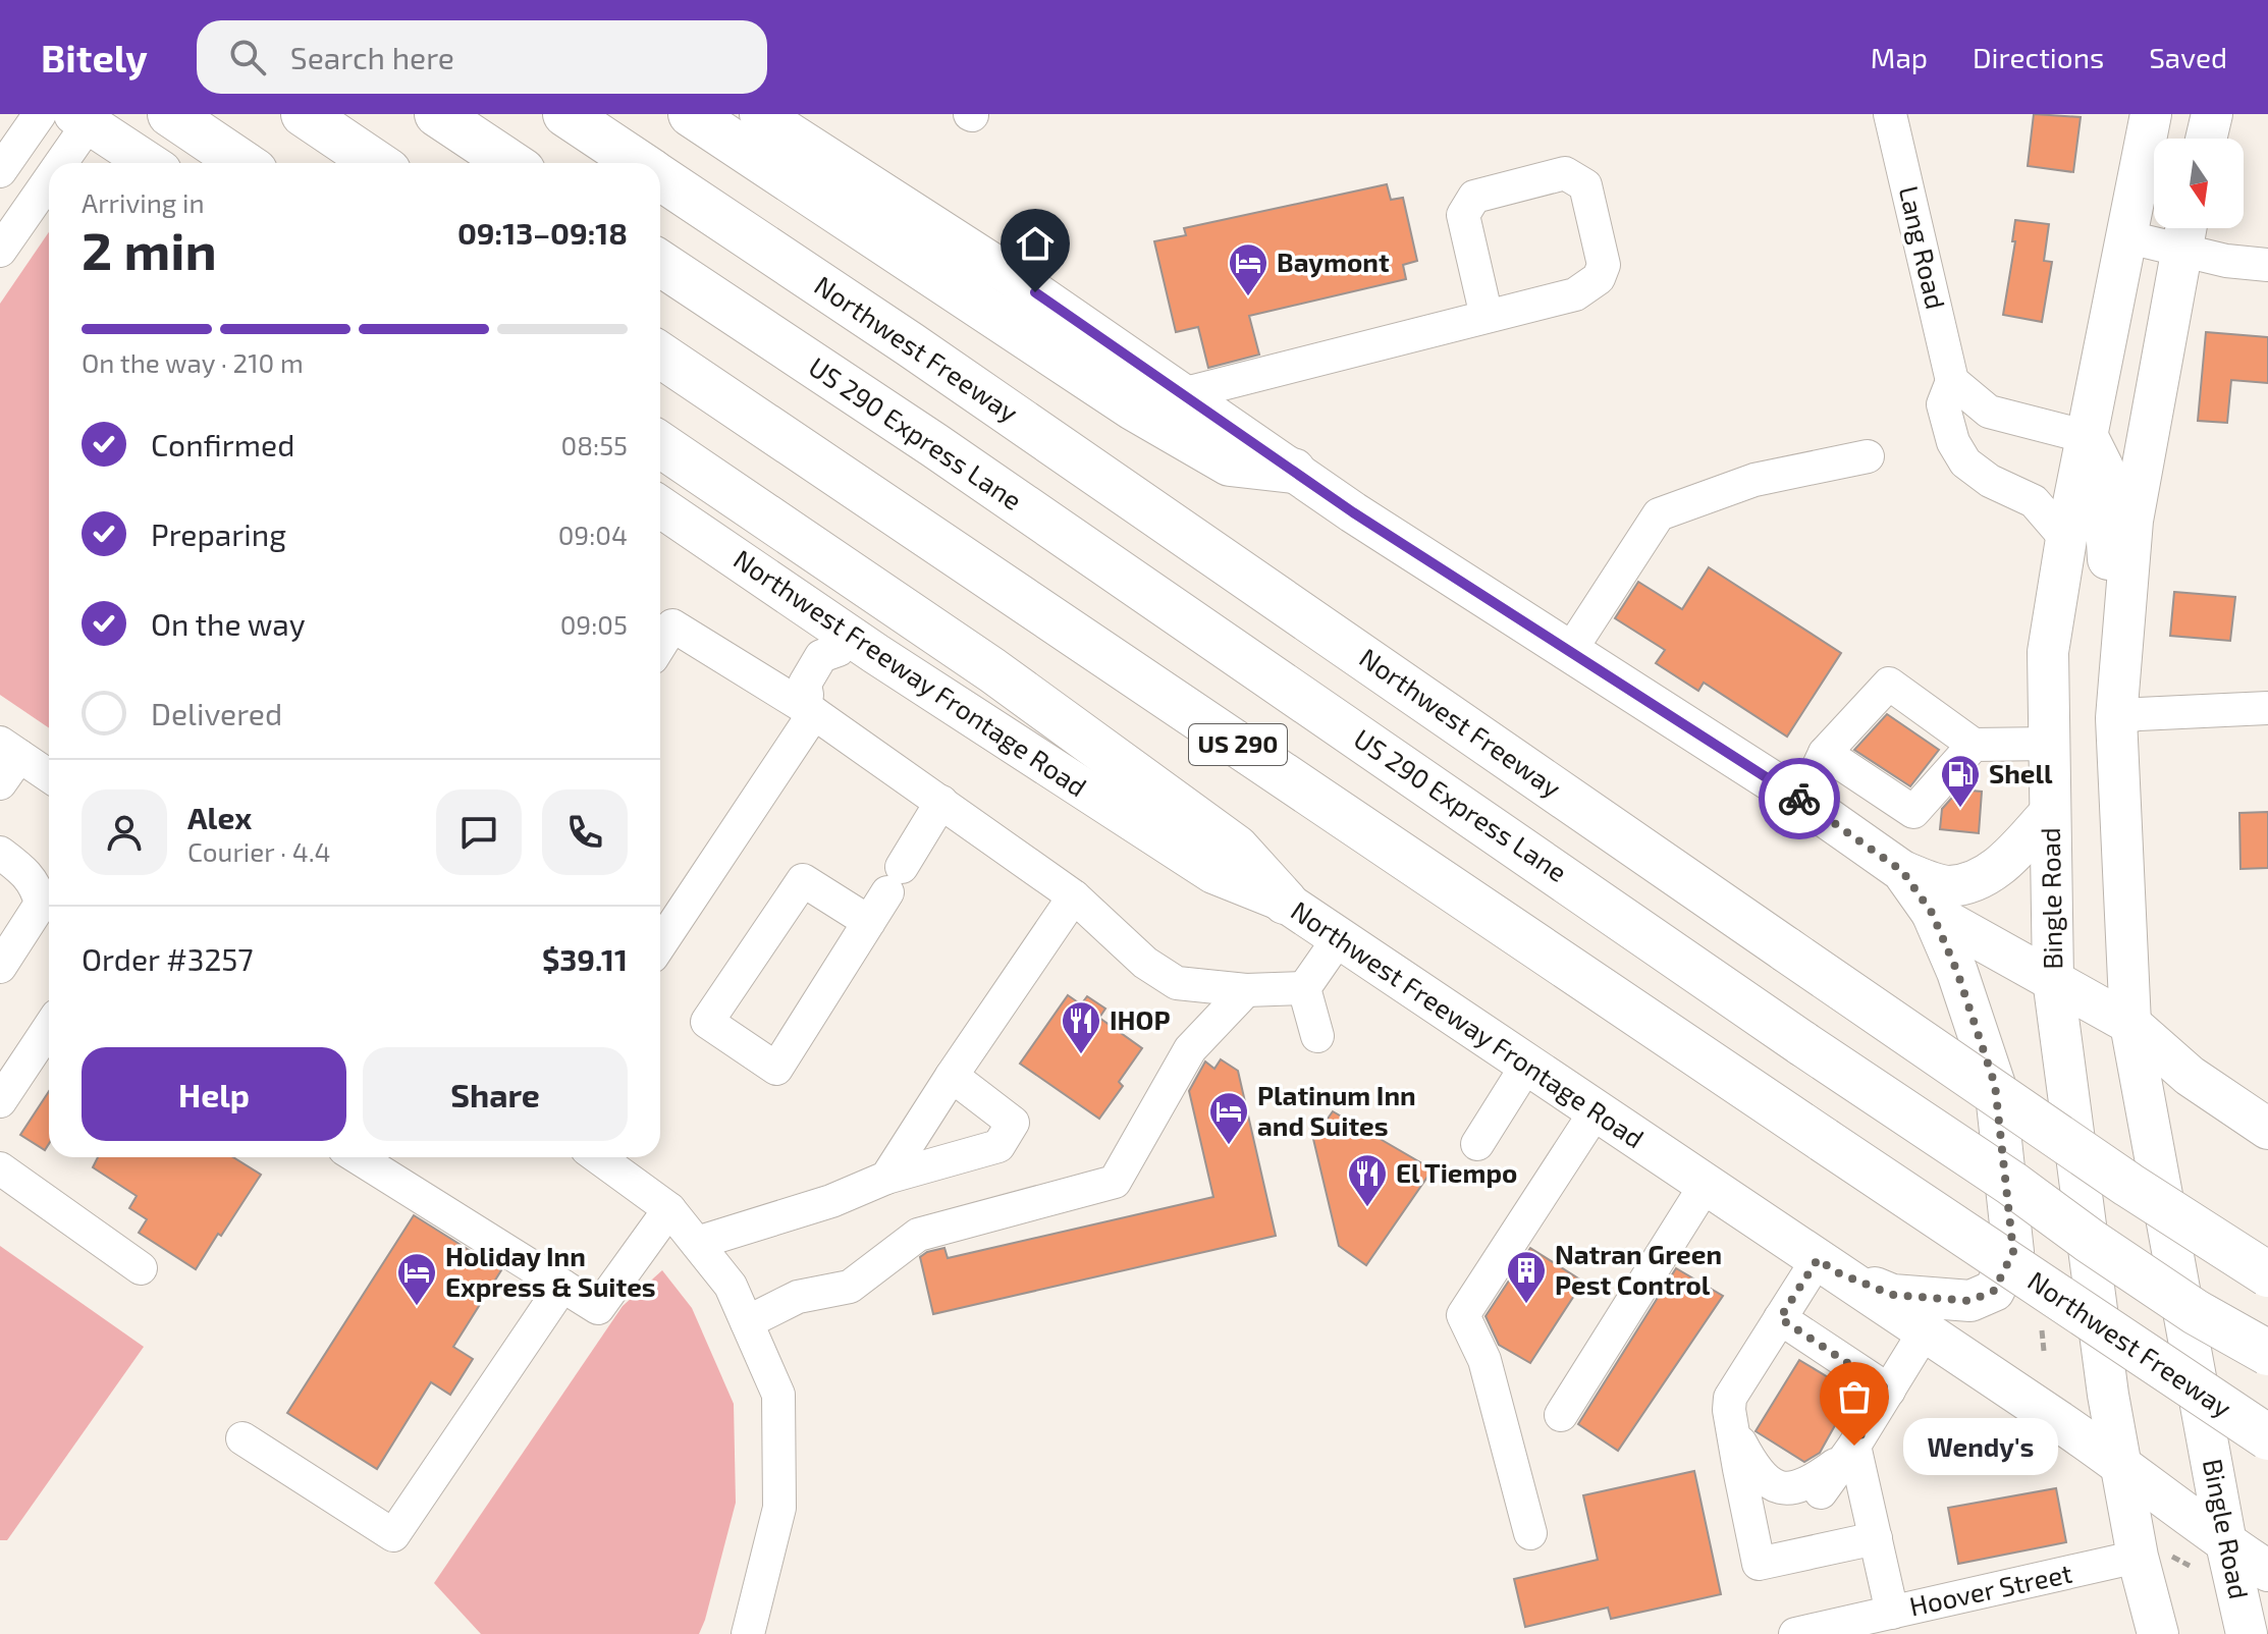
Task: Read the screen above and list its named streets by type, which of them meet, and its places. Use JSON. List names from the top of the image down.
{
  "streets": {
    "highway": ["Northwest Freeway", "US 290 Express Lane", "US 290"],
    "main road": ["Northwest Freeway Frontage Road", "Bingle Road"],
    "street": ["Lang Road", "Hoover Street"]
  },
  "crossings": [
    ["Lang Road", "Bingle Road"],
    ["Northwest Freeway Frontage Road", "Bingle Road"],
    ["Bingle Road", "Hoover Street"]
  ],
  "places": {
    "hotel": ["Baymont", "Platinum Inn and Suites", "Holiday Inn Express & Suites"],
    "fuel station": ["Shell"],
    "restaurant": ["IHOP", "El Tiempo"],
    "building": ["Natran Green Pest Control"],
    "other": ["Wendy's"]
  },
  "north": "bottom",
  "page": {
    "header": "Bitely",
    "search": "Search here",
    "nav": ["Map", "Directions", "Saved"],
    "heading": ["2 min", "Arriving in", "09:13–09:18"],
    "panel": [
      "Alex",
      "Courier · 4.4",
      "Order #3257",
      "$39.11"
    ],
    "bar": "On the way · 210 m",
    "list": [
      ["Confirmed", "08:55"],
      ["Preparing", "09:04"],
      ["On the way", "09:05"],
      "Delivered"
    ],
    "buttons": ["Help", "Share"],
    "bubble": "Wendy's"
  }
}
